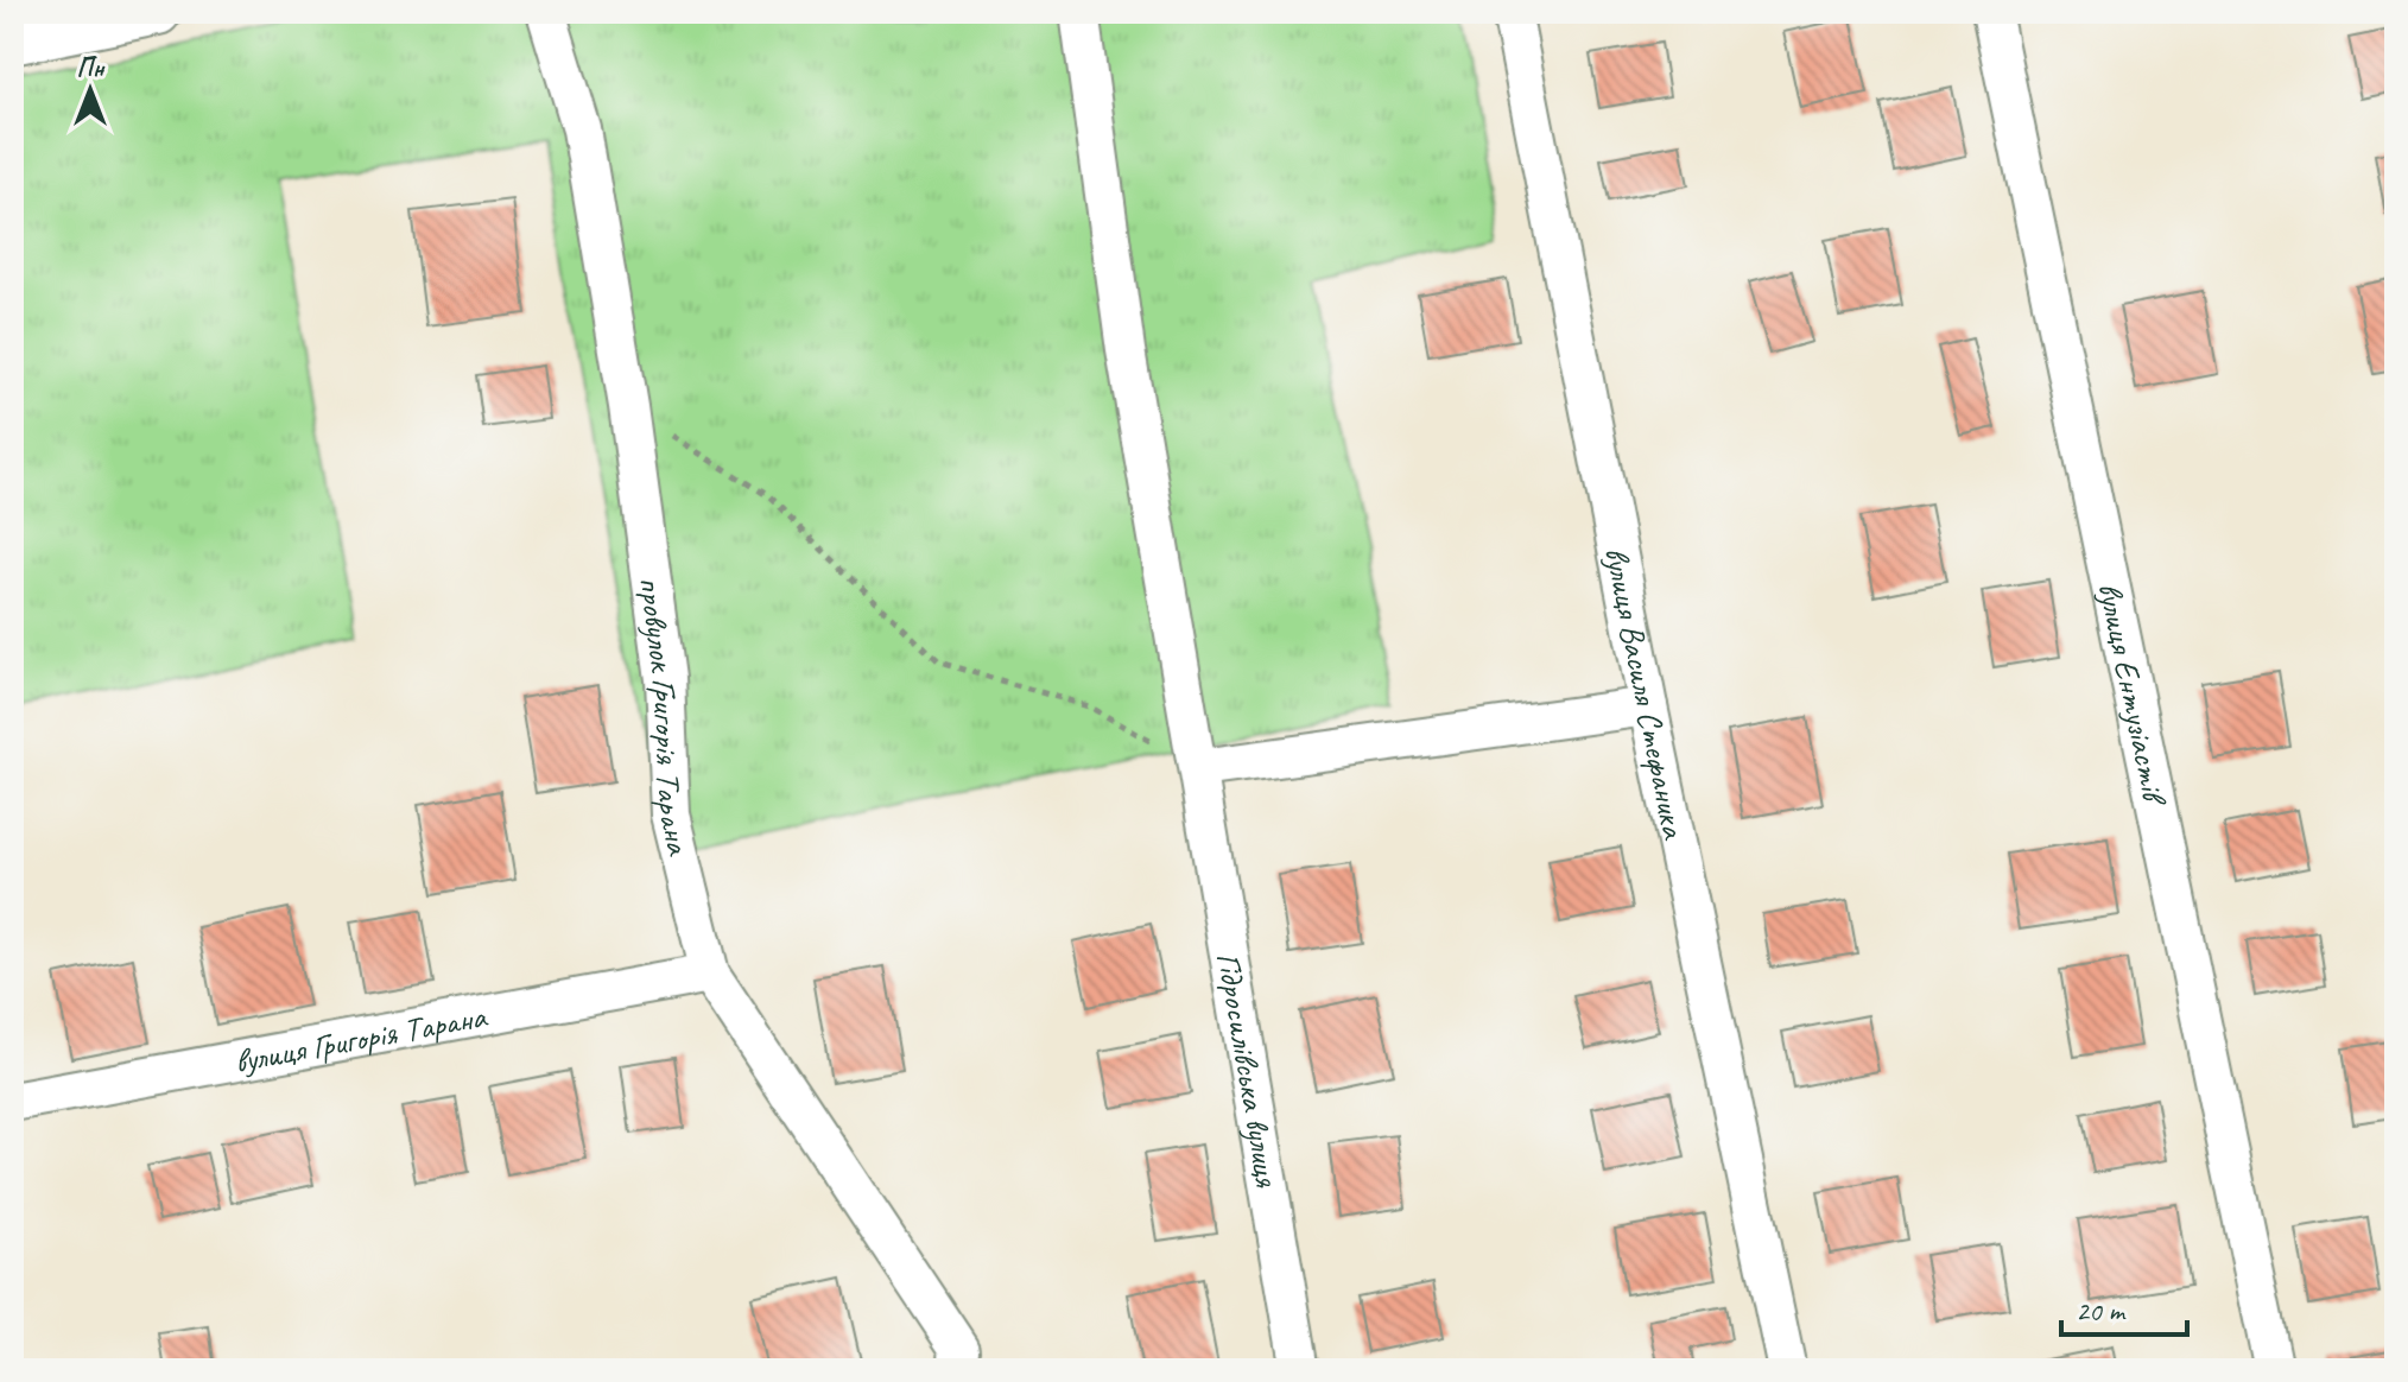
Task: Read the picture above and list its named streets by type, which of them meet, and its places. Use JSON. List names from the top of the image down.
{
  "streets": {
    "street": [
      "вулиця Ентузіастів",
      "вулиця Василя Стефаника",
      "провулок Григорія Тарана",
      "вулиця Григорія Тарана",
      "Гідросилівська вулиця"
    ]
  },
  "crossings": [
    ["провулок Григорія Тарана", "вулиця Григорія Тарана"]
  ],
  "scale_bar": "20 m",
  "north": "top"
}
